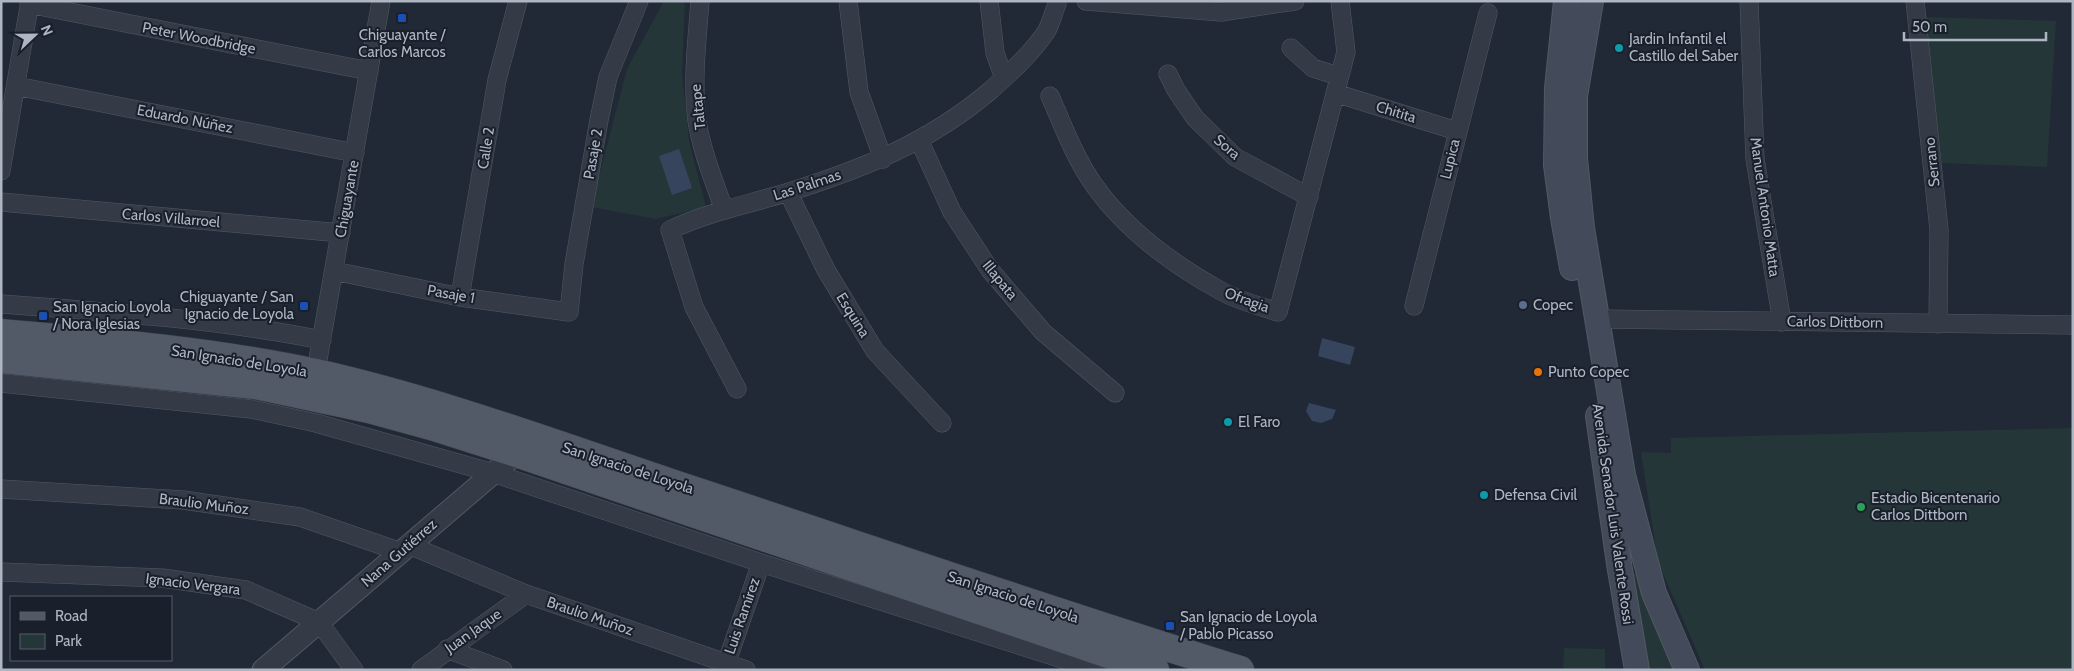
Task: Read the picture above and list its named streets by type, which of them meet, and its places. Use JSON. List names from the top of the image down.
{
  "streets": {
    "main road": ["San Ignacio de Loyola", "Avenida Senador Luis Valente Rossi"],
    "street": [
      "Peter Woodbridge",
      "Taltape",
      "Chitita",
      "Eduardo Núñez",
      "Sora",
      "Calle 2",
      "Pasaje 2",
      "Lupica",
      "Serrano",
      "Las Palmas",
      "Chiguayante",
      "Manuel Antonio Matta",
      "Carlos Villarroel",
      "Illapata",
      "Pasaje 1",
      "Ofragia",
      "Esquina",
      "Carlos Dittborn",
      "Braulio Muñoz",
      "Nana Gutiérrez",
      "Ignacio Vergara",
      "Luis Ramírez",
      "Juan Jaque"
    ]
  },
  "crossings": [
    ["Peter Woodbridge", "Chiguayante"],
    ["Taltape", "Las Palmas"],
    ["Chitita", "Lupica"],
    ["Chitita", "Ofragia"],
    ["Eduardo Núñez", "Chiguayante"],
    ["Sora", "Ofragia"],
    ["Calle 2", "Pasaje 1"],
    ["Pasaje 2", "Pasaje 1"],
    ["Serrano", "Carlos Dittborn"],
    ["Las Palmas", "Illapata"],
    ["Las Palmas", "Esquina"],
    ["Chiguayante", "Carlos Villarroel"],
    ["Chiguayante", "Pasaje 1"],
    ["Chiguayante", "San Ignacio de Loyola"],
    ["Manuel Antonio Matta", "Carlos Dittborn"],
    ["Carlos Dittborn", "Avenida Senador Luis Valente Rossi"],
    ["San Ignacio de Loyola", "Nana Gutiérrez"],
    ["San Ignacio de Loyola", "Luis Ramírez"],
    ["Braulio Muñoz", "Nana Gutiérrez"],
    ["Braulio Muñoz", "Luis Ramírez"],
    ["Braulio Muñoz", "Juan Jaque"],
    ["Nana Gutiérrez", "Ignacio Vergara"]
  ],
  "places": {
    "transit": [
      "Chiguayante / Carlos Marcos",
      "Chiguayante / San Ignacio de Loyola",
      "San Ignacio Loyola / Nora Iglesias",
      "San Ignacio de Loyola / Pablo Picasso"
    ],
    "other": [
      "Jardin Infantil el Castillo del Saber",
      "Copec",
      "Punto Copec",
      "El Faro",
      "Defensa Civil",
      "Estadio Bicentenario Carlos Dittborn"
    ]
  },
  "legend": ["Road", "Park"],
  "scale_bar": "50 m",
  "north": "right"
}
